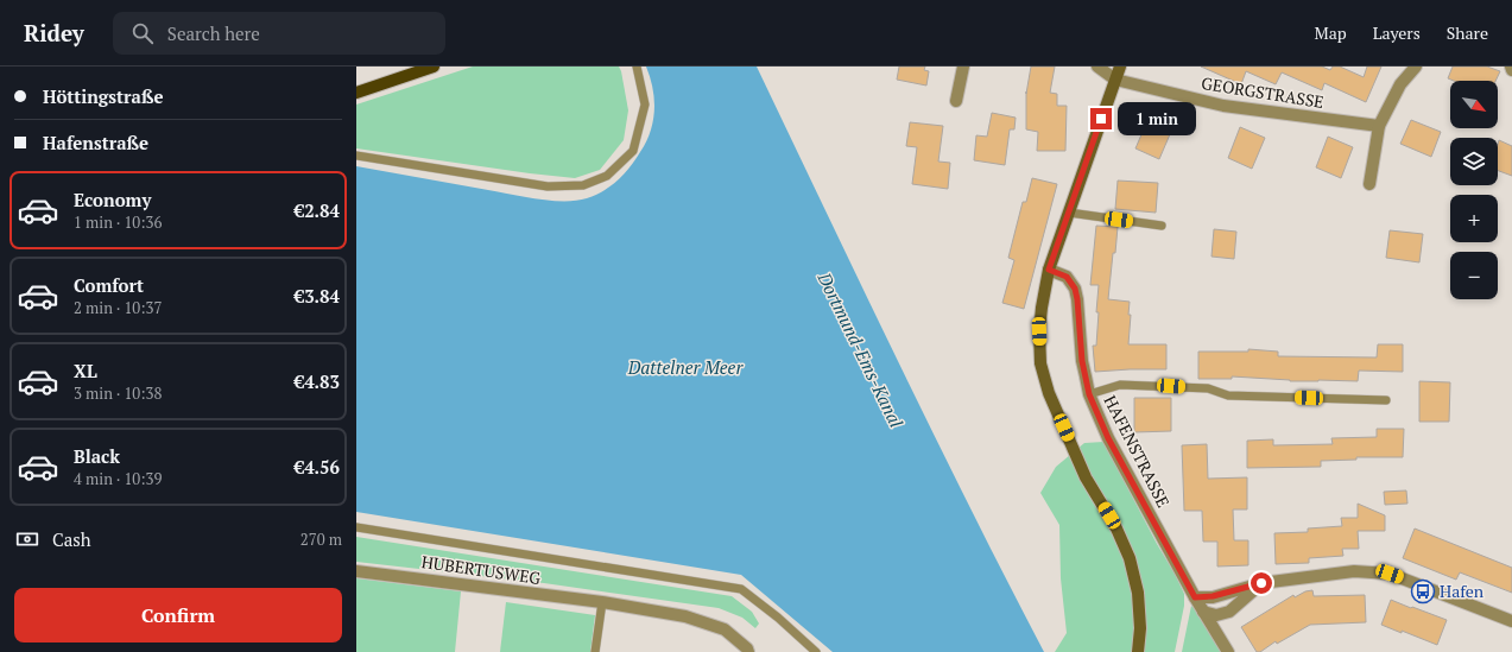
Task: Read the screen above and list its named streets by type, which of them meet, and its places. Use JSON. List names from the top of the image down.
{
  "streets": {
    "street": ["GEORGSTRASSE", "HAFENSTRASSE", "HUBERTUSWEG"]
  },
  "water": ["Dortmund-Ems-Kanal", "Dattelner Meer"],
  "places": {
    "bus stop": ["Hafen"]
  },
  "north": "bottom right",
  "page": {
    "header": "Ridey",
    "search": "Search here",
    "nav": ["Map", "Layers", "Share"],
    "banner": ["Höttingstraße", "Hafenstraße"],
    "map_buttons": ["+", "−"],
    "bubble": "1 min",
    "list": [
      {
        "name": "Economy",
        "note": "1 min · 10:36",
        "value": "€2.84"
      },
      {
        "name": "Comfort",
        "note": "2 min · 10:37",
        "value": "€3.84"
      },
      {
        "name": "XL",
        "note": "3 min · 10:38",
        "value": "€4.83"
      },
      {
        "name": "Black",
        "note": "4 min · 10:39",
        "value": "€4.56"
      }
    ],
    "pay": ["Cash", "270 m"],
    "buttons": "Confirm"
  }
}
